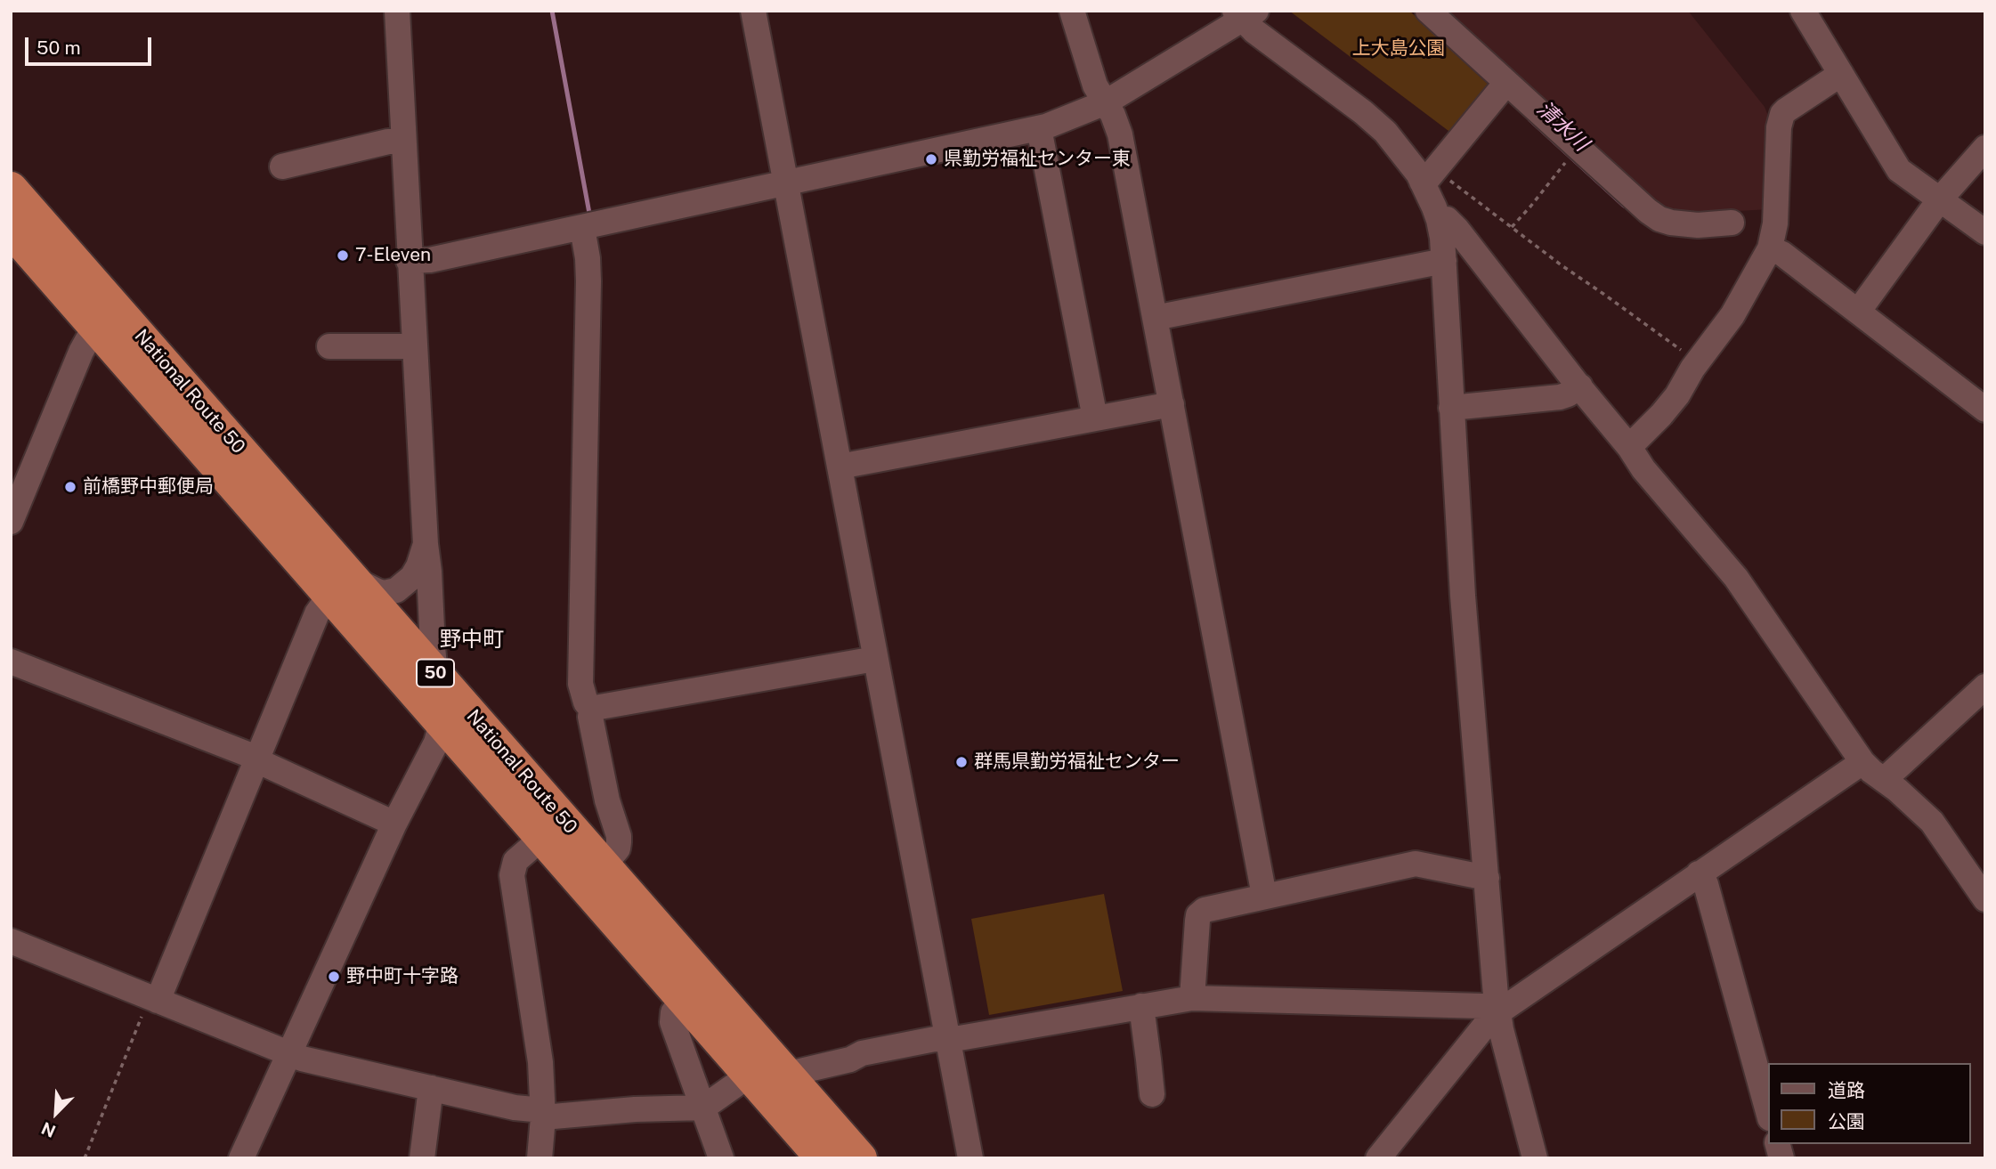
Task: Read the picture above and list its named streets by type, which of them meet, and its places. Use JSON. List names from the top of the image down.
{
  "streets": {
    "highway": ["National Route 50", "50"]
  },
  "districts": ["野中町"],
  "water": ["清水川"],
  "parks": ["上大島公園"],
  "places": [
    "県勤労福祉センター東",
    "7-Eleven",
    "前橋野中郵便局",
    "群馬県勤労福祉センター",
    "野中町十字路"
  ],
  "legend": ["道路", "公園"],
  "scale_bar": "50 m",
  "north": "bottom left"
}
